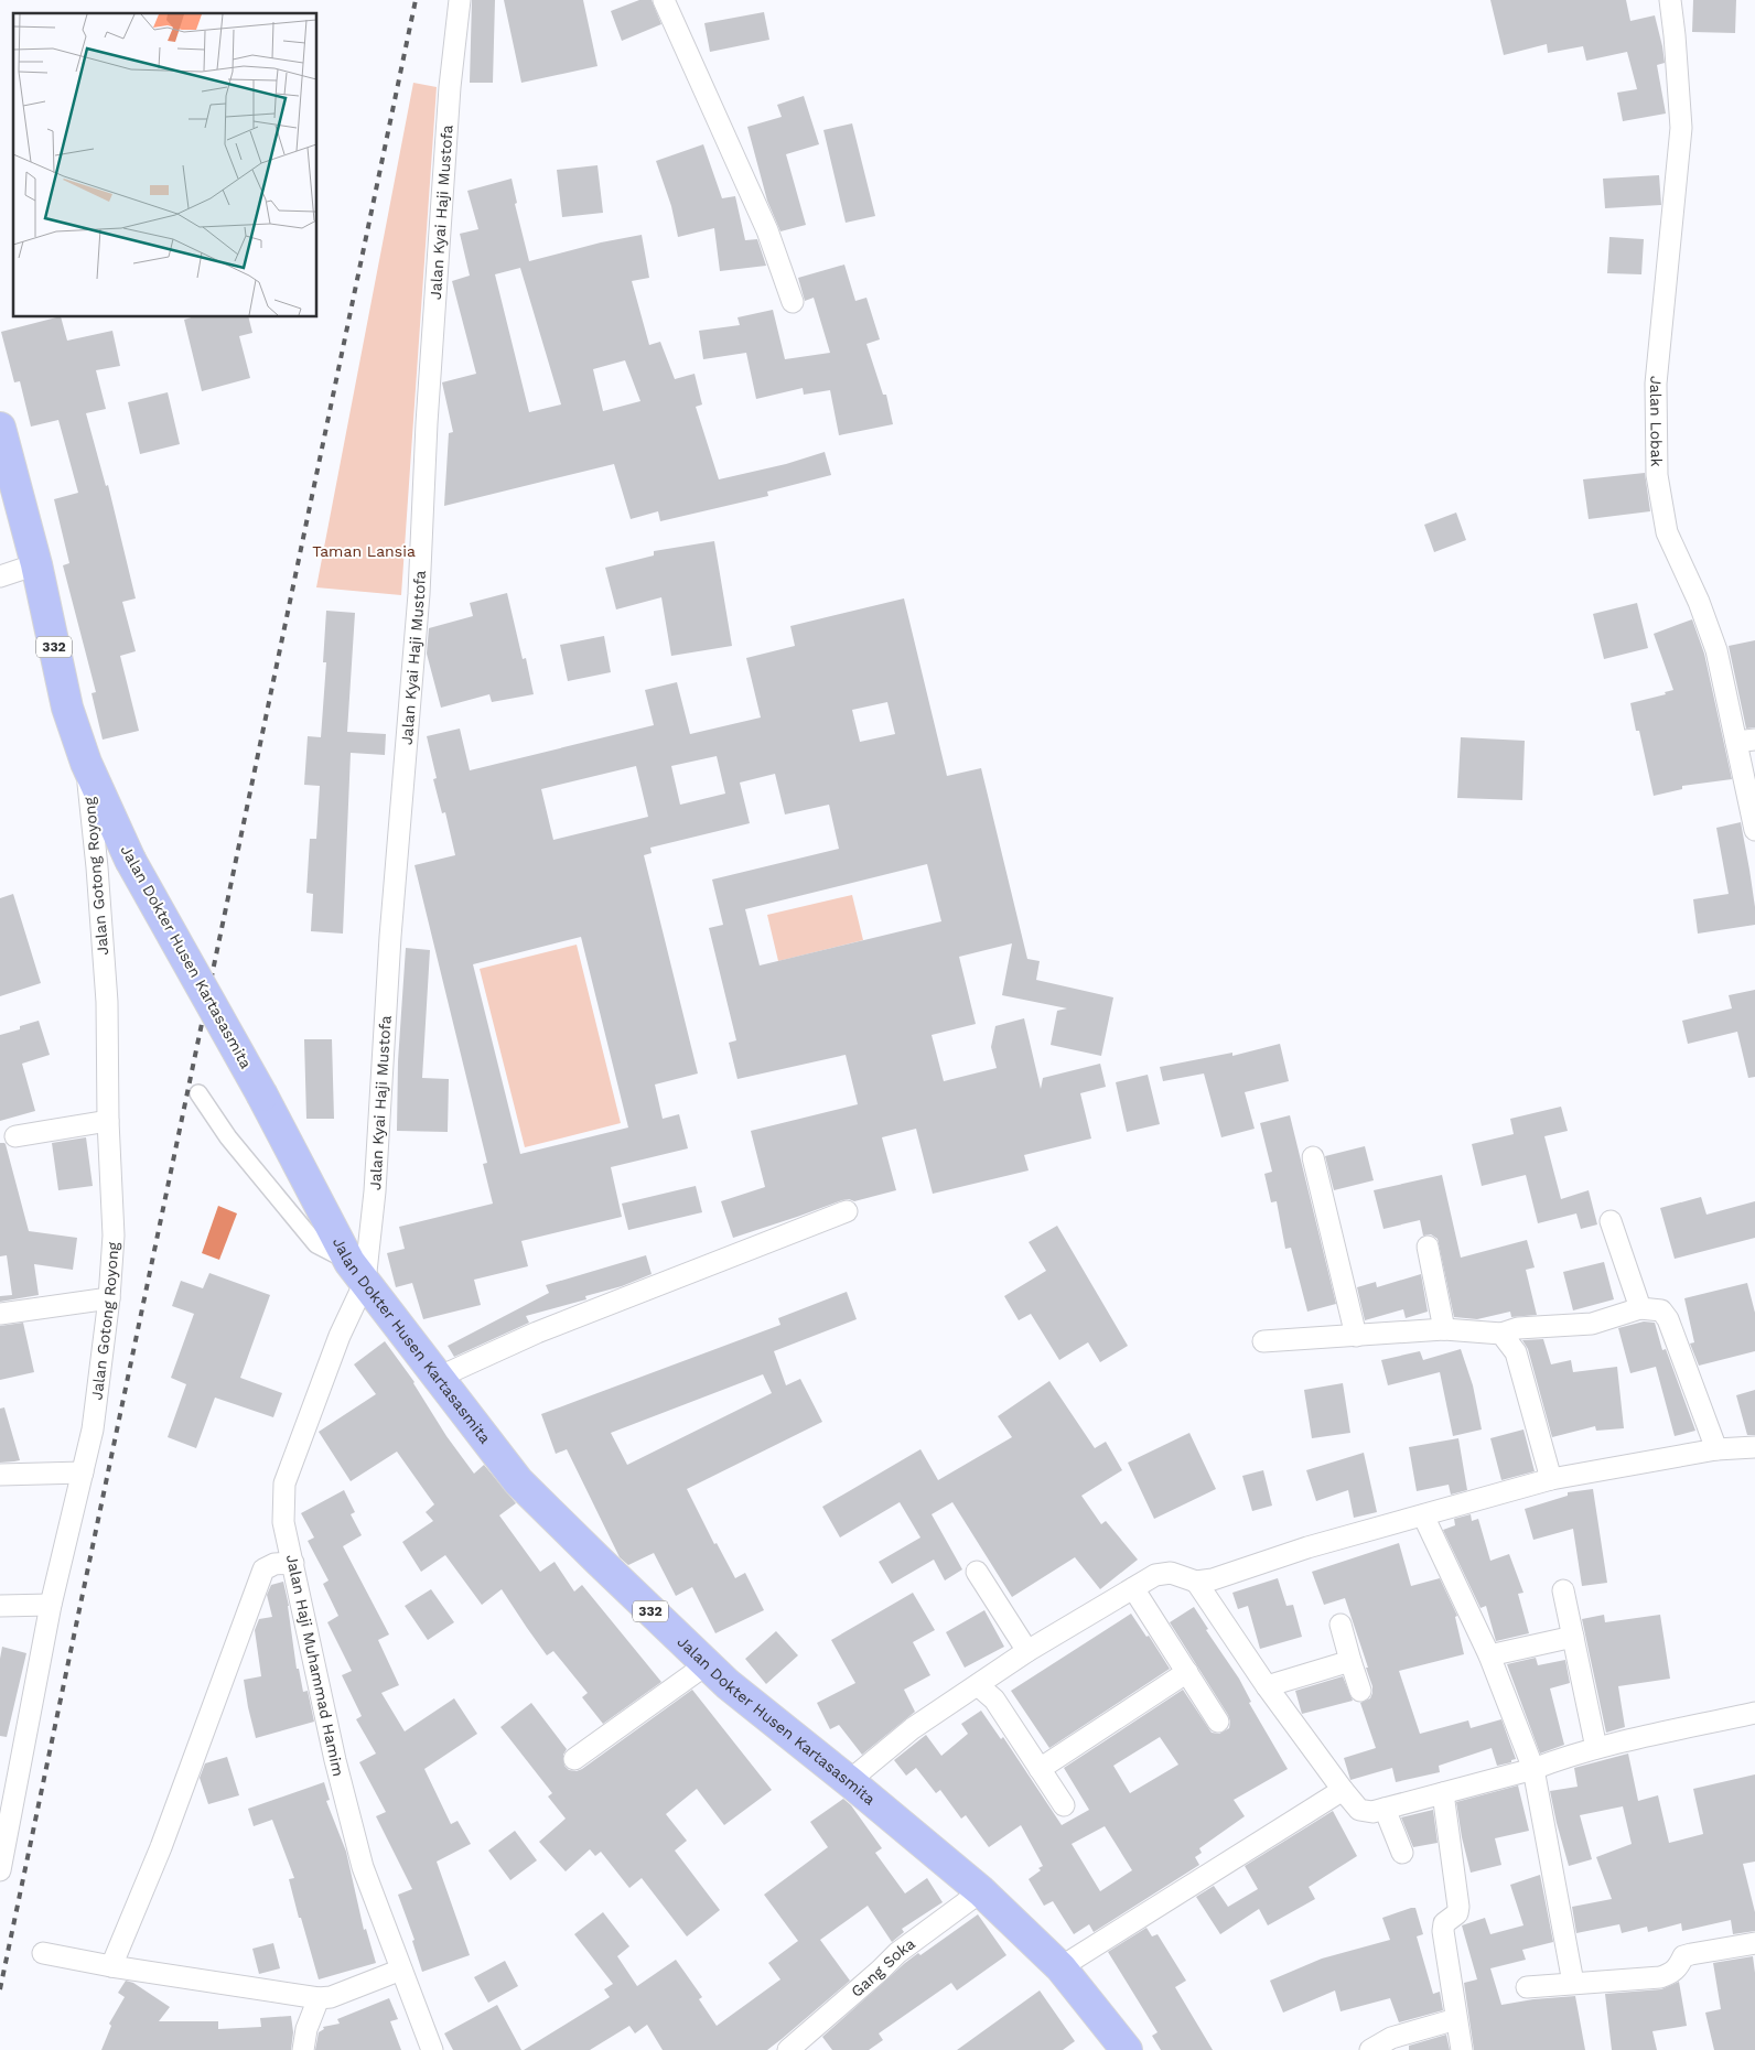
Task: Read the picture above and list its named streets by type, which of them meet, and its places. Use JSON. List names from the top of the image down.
{
  "streets": {
    "main road": ["332", "Jalan Dokter Husen Kartasasmita"],
    "street": [
      "Jalan Kyai Haji Mustofa",
      "Jalan Lobak",
      "Jalan Gotong Royong",
      "Jalan Haji Muhammad Hamim",
      "Gang Soka"
    ]
  },
  "crossings": [
    ["Jalan Kyai Haji Mustofa", "Jalan Dokter Husen Kartasasmita"],
    ["Jalan Kyai Haji Mustofa", "Jalan Haji Muhammad Hamim"],
    ["Jalan Gotong Royong", "Jalan Dokter Husen Kartasasmita"],
    ["Jalan Dokter Husen Kartasasmita", "Jalan Haji Muhammad Hamim"],
    ["Jalan Dokter Husen Kartasasmita", "Gang Soka"]
  ],
  "parks": ["Taman Lansia"]
}
